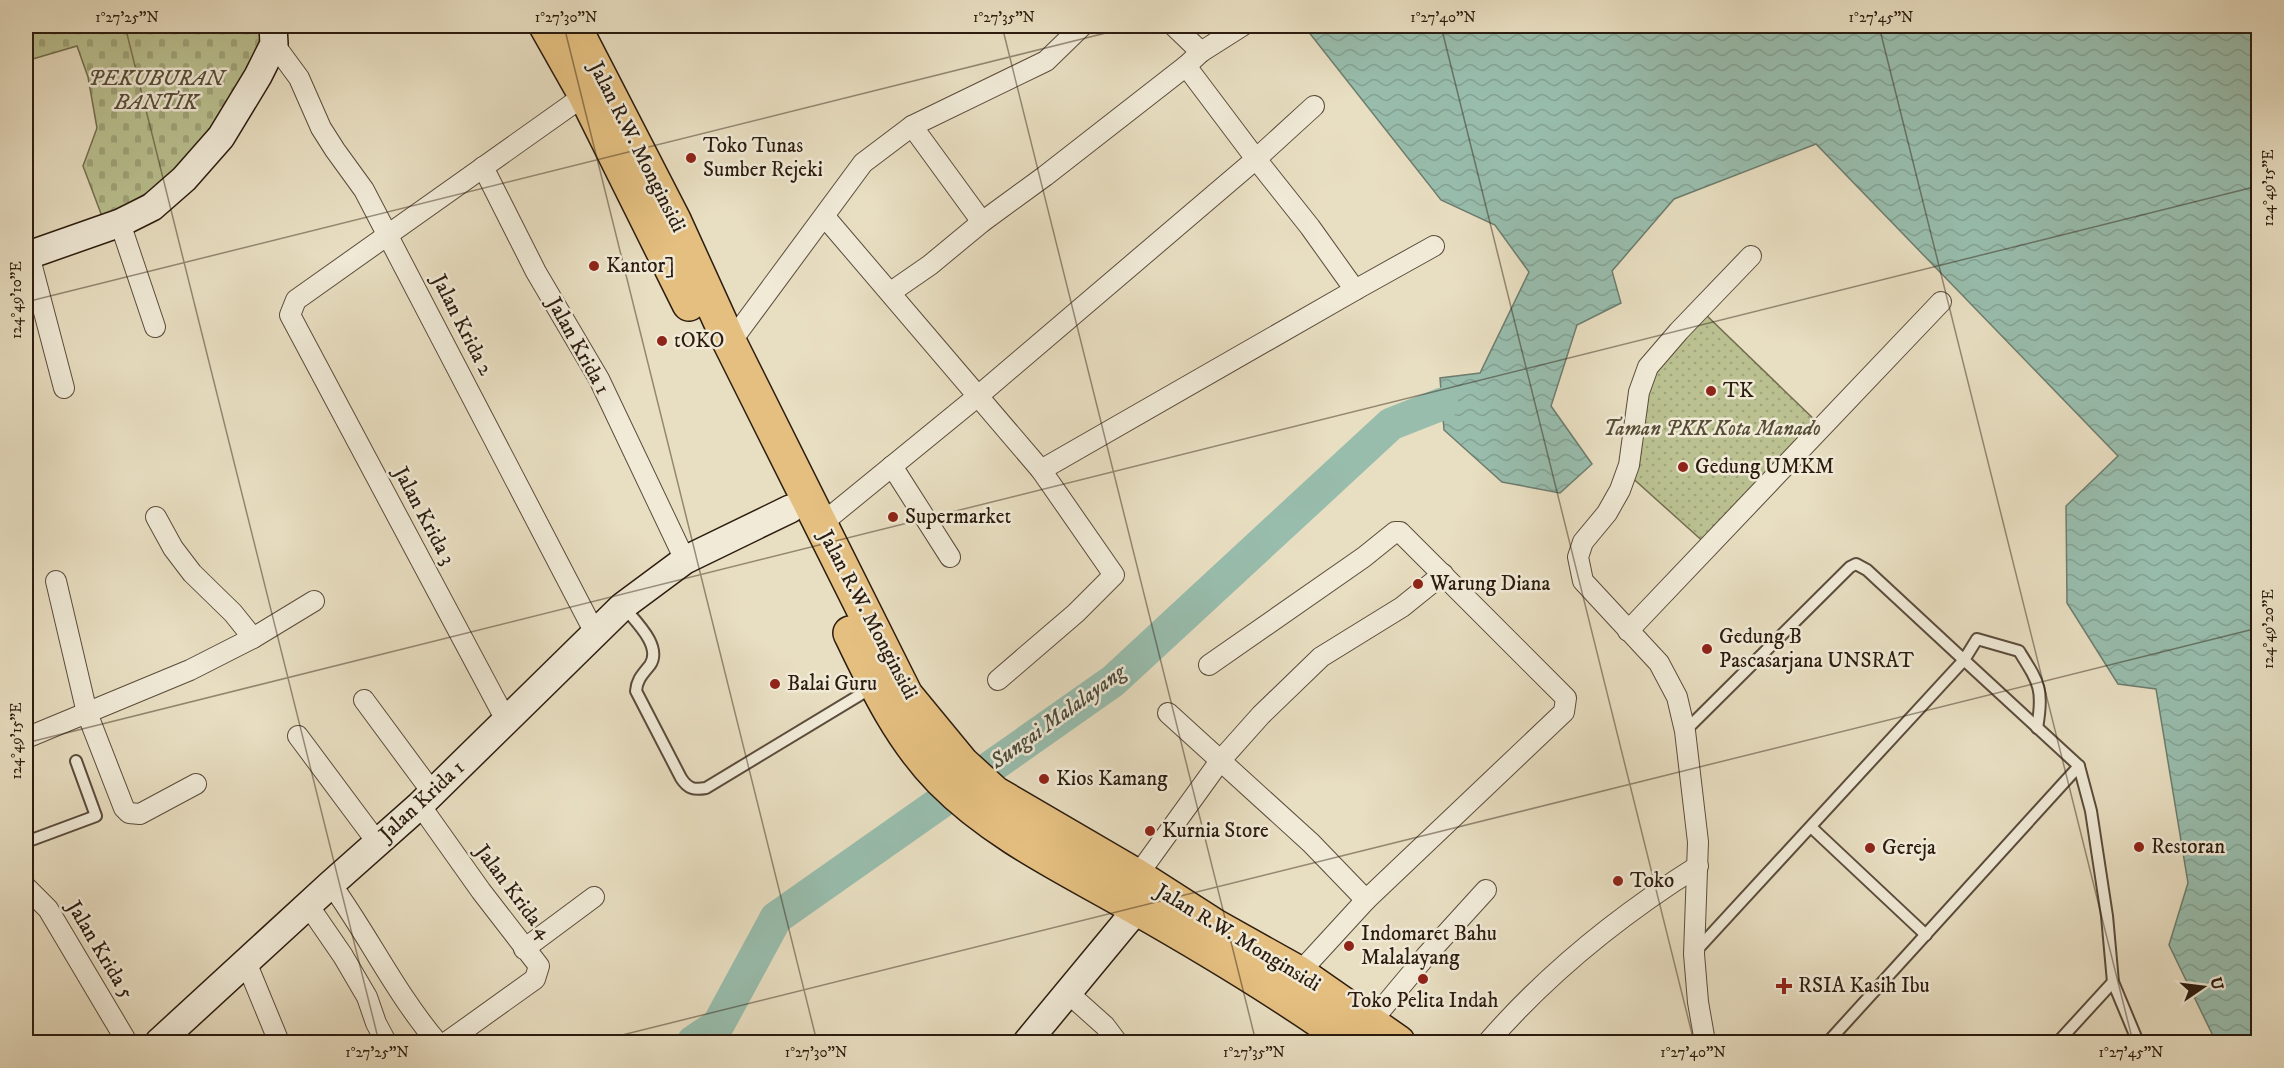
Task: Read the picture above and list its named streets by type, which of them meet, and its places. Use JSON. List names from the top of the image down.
{
  "streets": {
    "highway": ["Jalan R.W. Monginsidi"],
    "street": [
      "Jalan Krida 2",
      "Jalan Krida 1",
      "Jalan Krida 3",
      "Jalan Krida 4",
      "Jalan Krida 5"
    ]
  },
  "crossings": [
    ["Jalan R.W. Monginsidi", "Jalan Krida 1"],
    ["Jalan Krida 2", "Jalan Krida 1"],
    ["Jalan Krida 2", "Jalan Krida 3"],
    ["Jalan Krida 1", "Jalan Krida 3"],
    ["Jalan Krida 1", "Jalan Krida 4"]
  ],
  "water": ["Sungai Malalayang"],
  "parks": ["PEKUBURAN BANTIK", "Taman PKK Kota Manado"],
  "places": {
    "other": [
      "Toko Tunas Sumber Rejeki",
      "Kantor]",
      "tOKO",
      "TK",
      "Gedung UMKM",
      "Supermarket",
      "Warung Diana",
      "Gedung B Pascasarjana UNSRAT",
      "Balai Guru",
      "Kios Kamang",
      "Kurnia Store",
      "Restoran",
      "Gereja",
      "Toko",
      "Indomaret Bahu Malalayang",
      "Toko Pelita Indah"
    ],
    "health": ["RSIA Kasih Ibu"]
  },
  "north": "right",
  "coordinates": [
    "1°27'25\"N",
    "1°27'30\"N",
    "1°27'35\"N",
    "1°27'40\"N",
    "1°27'45\"N",
    "124°49'15\"E",
    "124°49'10\"E",
    "124°49'20\"E"
  ]
}
